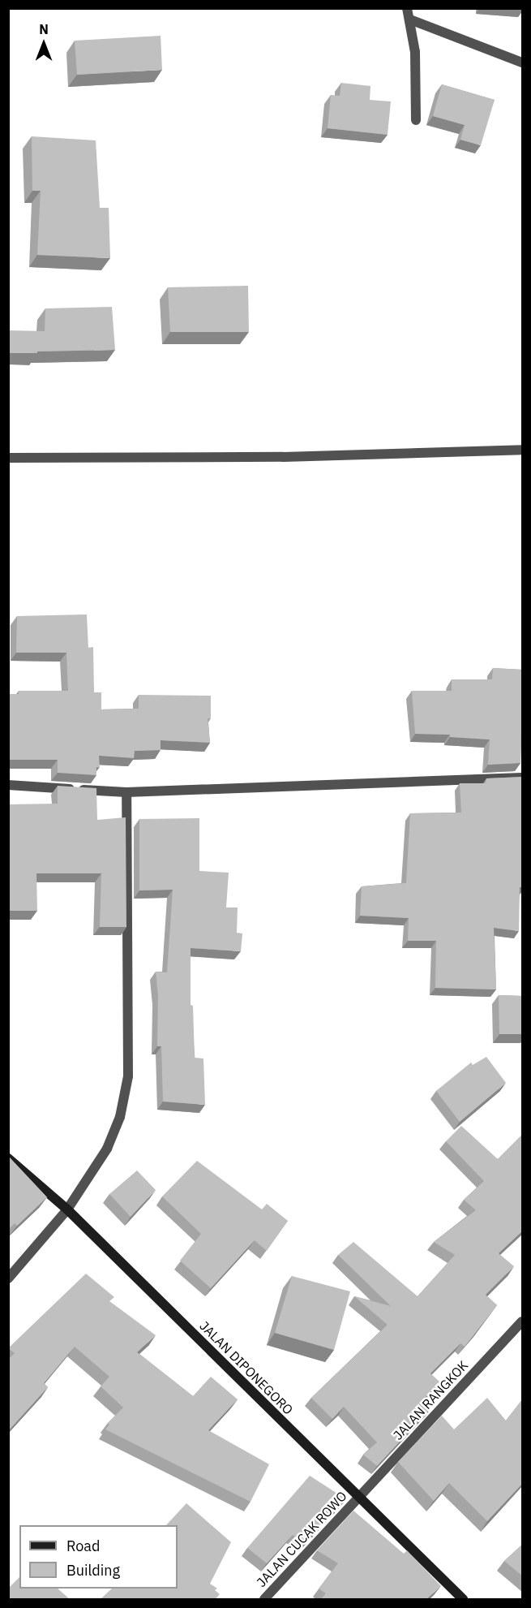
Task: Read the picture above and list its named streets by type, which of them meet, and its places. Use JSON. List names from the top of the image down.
{
  "streets": {
    "street": ["JALAN DIPONEGORO", "JALAN RANGKOK", "JALAN CUCAK ROWO"]
  },
  "crossings": [
    ["JALAN DIPONEGORO", "JALAN RANGKOK"],
    ["JALAN DIPONEGORO", "JALAN CUCAK ROWO"],
    ["JALAN RANGKOK", "JALAN CUCAK ROWO"]
  ],
  "legend": ["Road", "Building"],
  "north": "top"
}
